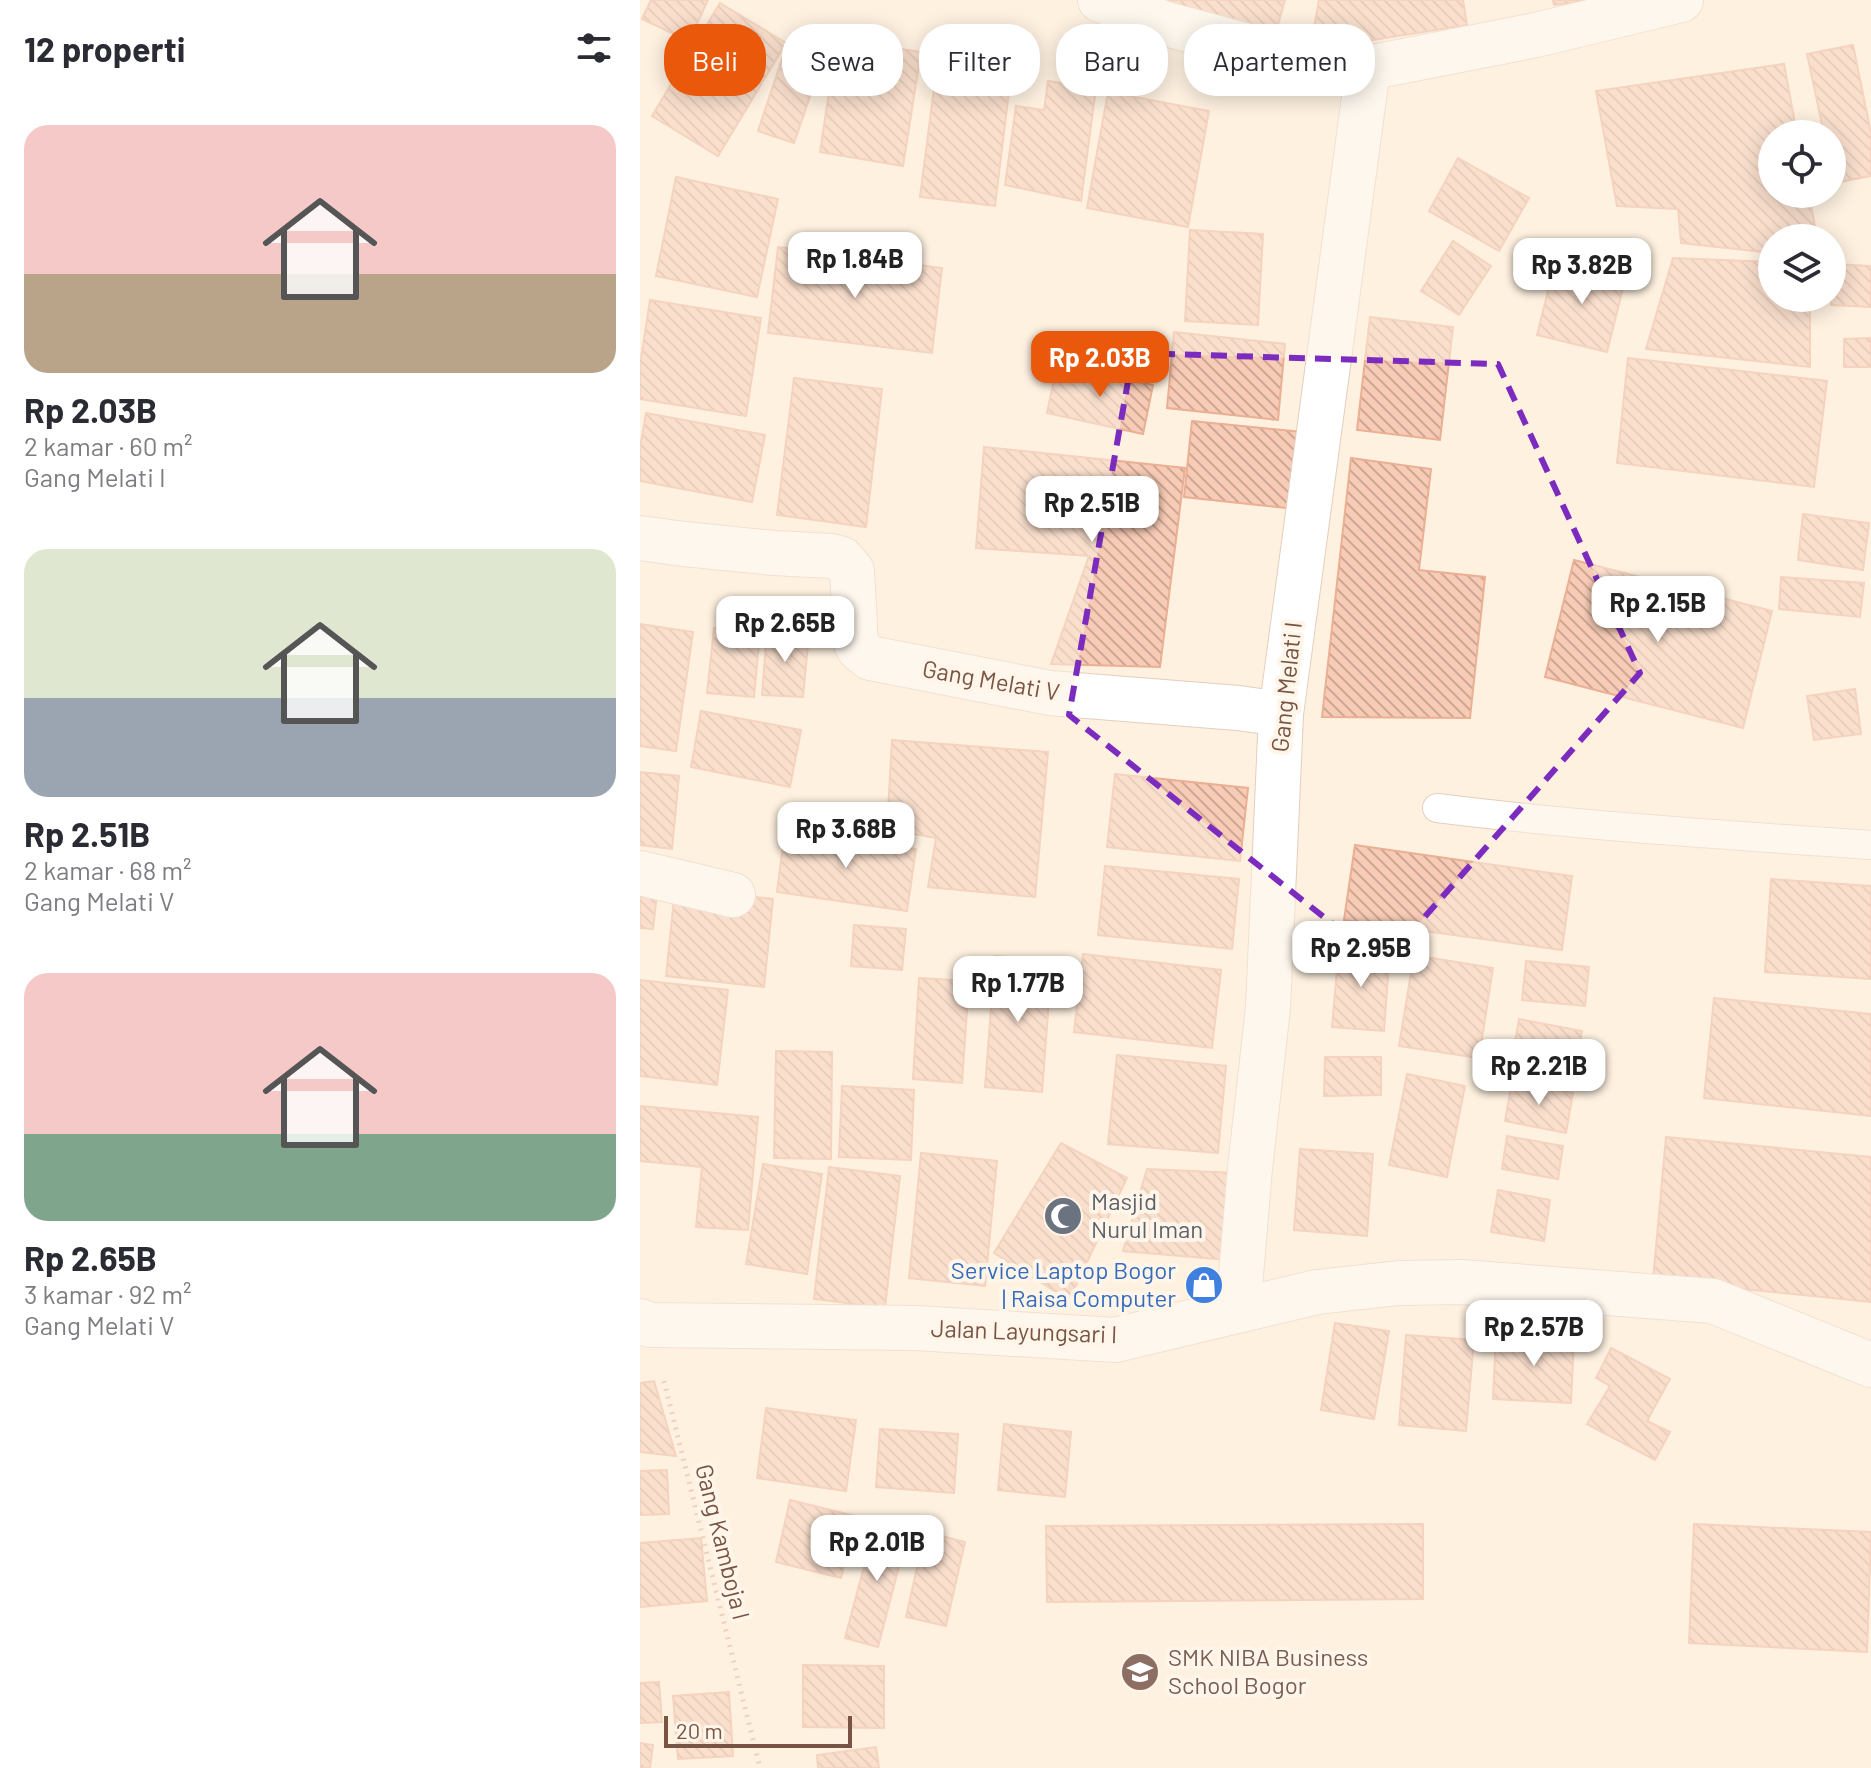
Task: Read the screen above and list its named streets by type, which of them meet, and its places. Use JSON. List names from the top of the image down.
{
  "streets": {
    "street": ["Gang Melati V", "Gang Melati I", "Jalan Layungsari I"],
    "path": ["Gang Kamboja I"]
  },
  "crossings": [
    ["Gang Melati V", "Gang Melati I"],
    ["Gang Melati I", "Jalan Layungsari I"],
    ["Jalan Layungsari I", "Gang Kamboja I"]
  ],
  "places": {
    "mosque": ["Masjid Nurul Iman"],
    "shop": ["Service Laptop Bogor | Raisa Computer"],
    "school or university": ["SMK NIBA Business School Bogor"]
  },
  "scale_bar": "20 m",
  "page": {
    "heading": "12 properti",
    "chip": [
      "Beli",
      "Sewa",
      "Filter",
      "Baru",
      "Apartemen"
    ],
    "list": [
      {
        "name": "Rp 2.03B",
        "note": "2 kamar · 60 m² · Gang Melati I"
      },
      {
        "name": "Rp 2.51B",
        "note": "2 kamar · 68 m² · Gang Melati V"
      },
      {
        "name": "Rp 2.65B",
        "note": "3 kamar · 92 m² · Gang Melati V"
      }
    ],
    "price": [
      "Rp 1.84B",
      "Rp 3.82B",
      "Rp 2.03B",
      "Rp 2.51B",
      "Rp 2.15B",
      "Rp 2.65B",
      "Rp 3.68B",
      "Rp 2.95B",
      "Rp 1.77B",
      "Rp 2.21B",
      "Rp 2.57B",
      "Rp 2.01B"
    ],
    "scale": "20 m"
  }
}
